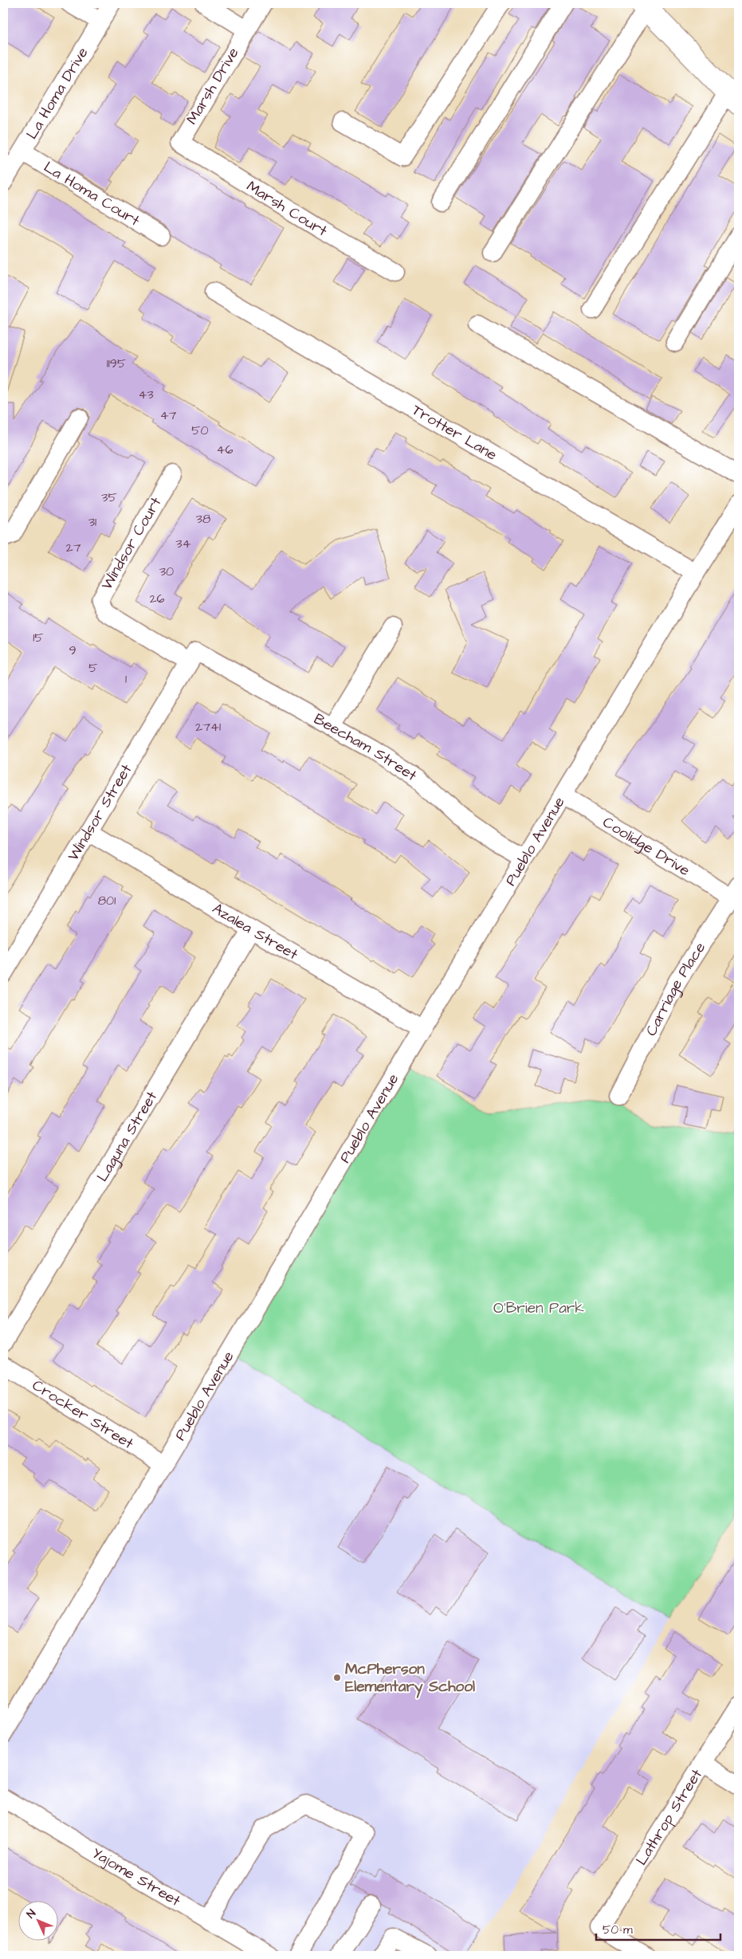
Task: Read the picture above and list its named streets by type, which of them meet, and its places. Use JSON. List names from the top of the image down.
{
  "streets": {
    "street": [
      "Marsh Drive",
      "La Homa Drive",
      "La Homa Court",
      "Marsh Court",
      "Trotter Lane",
      "Windsor Court",
      "Beecham Street",
      "Windsor Street",
      "Pueblo Avenue",
      "Coolidge Drive",
      "Azalea Street",
      "Carriage Place",
      "Laguna Street",
      "Crocker Street",
      "Lathrop Street",
      "Yajome Street"
    ]
  },
  "crossings": [
    ["Marsh Drive", "Marsh Court"],
    ["La Homa Drive", "La Homa Court"],
    ["Trotter Lane", "Pueblo Avenue"],
    ["Windsor Court", "Beecham Street"],
    ["Windsor Court", "Windsor Street"],
    ["Beecham Street", "Windsor Street"],
    ["Beecham Street", "Pueblo Avenue"],
    ["Windsor Street", "Azalea Street"],
    ["Pueblo Avenue", "Coolidge Drive"],
    ["Pueblo Avenue", "Azalea Street"],
    ["Pueblo Avenue", "Crocker Street"],
    ["Coolidge Drive", "Carriage Place"],
    ["Azalea Street", "Laguna Street"]
  ],
  "parks": ["O'Brien Park"],
  "places": ["McPherson Elementary School"],
  "house_numbers": [
    "1195",
    "43",
    "47",
    "50",
    "46",
    "35",
    "38",
    "31",
    "34",
    "27",
    "30",
    "26",
    "15",
    "9",
    "5",
    "1",
    "2741",
    "801"
  ],
  "scale_bar": "50 m",
  "north": "top left"
}
